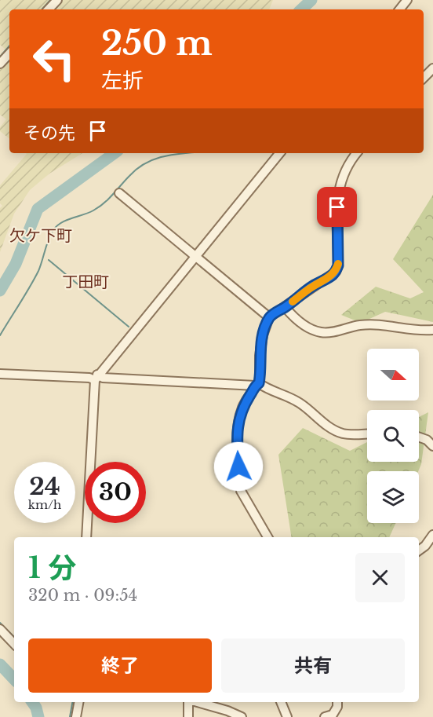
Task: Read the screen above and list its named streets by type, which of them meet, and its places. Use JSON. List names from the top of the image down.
{
  "districts": ["欠ケ下町", "丁田町"],
  "north": "right",
  "page": {
    "turn": ["250 m", "左折"],
    "then": "その先",
    "speed": "24 km/h",
    "limit": "30",
    "heading": ["1 分", "320 m · 09:54"],
    "buttons": ["終了", "共有"]
  }
}
